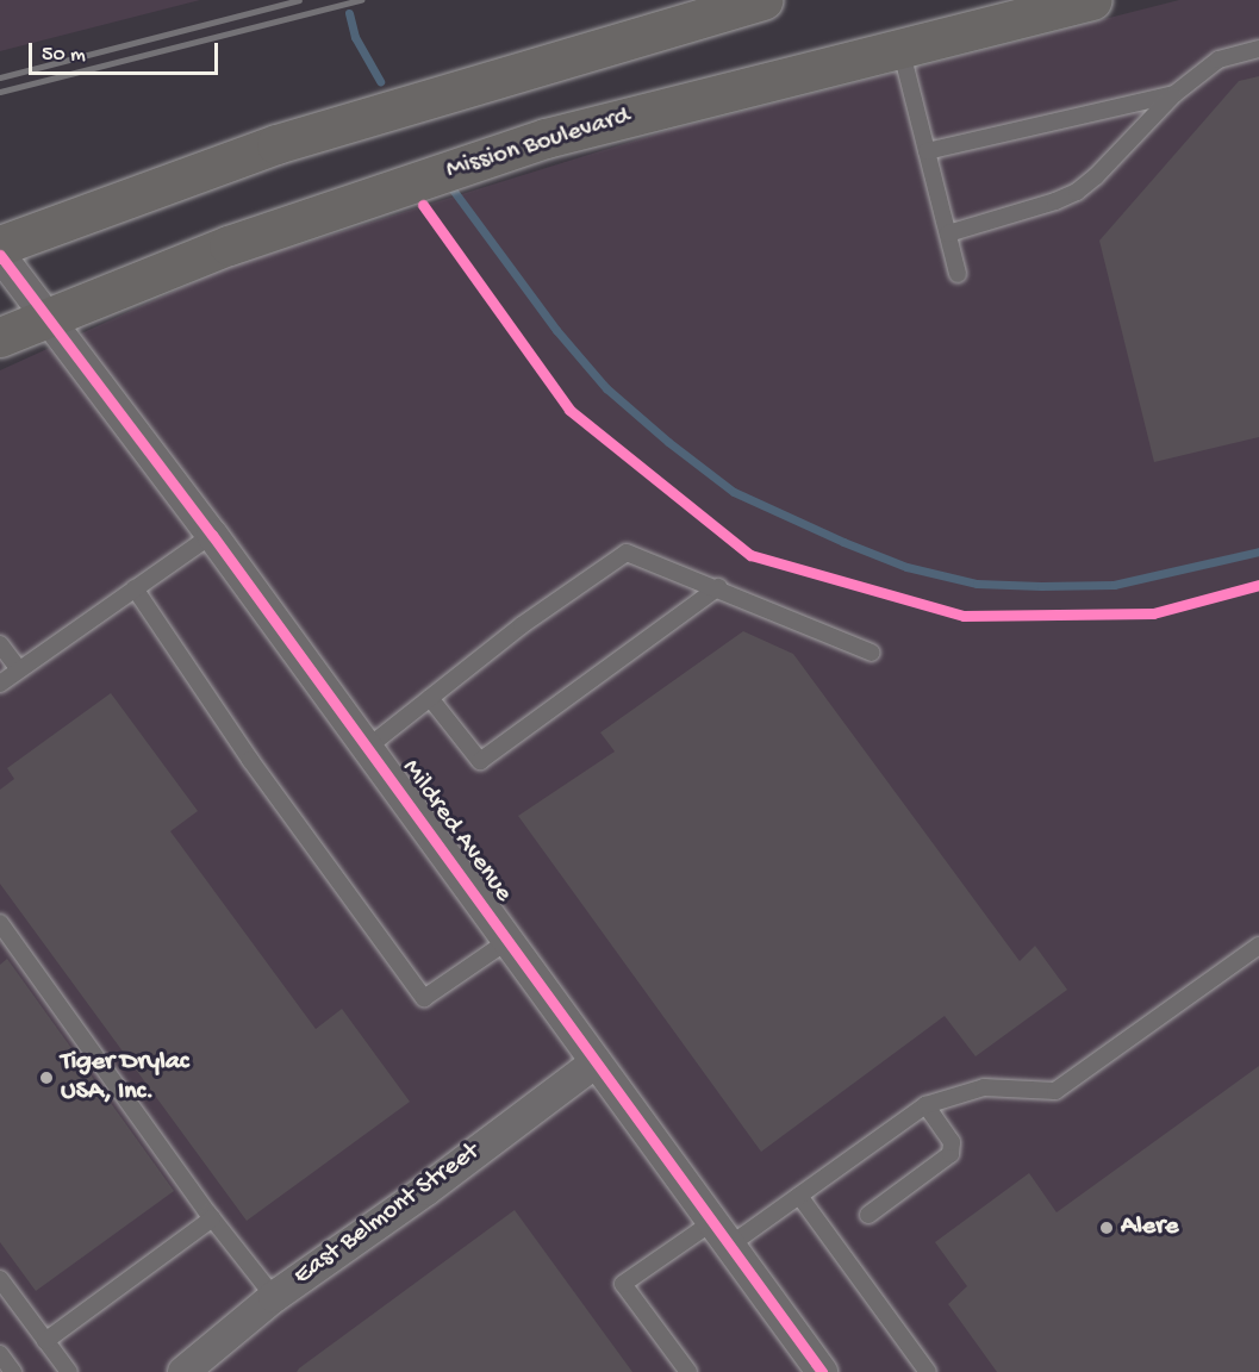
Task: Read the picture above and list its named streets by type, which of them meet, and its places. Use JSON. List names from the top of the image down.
{
  "streets": {
    "main road": ["Mission Boulevard"],
    "street": ["Mildred Avenue", "East Belmont Street"]
  },
  "crossings": [
    ["Mission Boulevard", "Mildred Avenue"],
    ["Mildred Avenue", "East Belmont Street"]
  ],
  "places": ["Tiger Drylac USA, Inc.", "Alere"],
  "scale_bar": "50 m"
}
